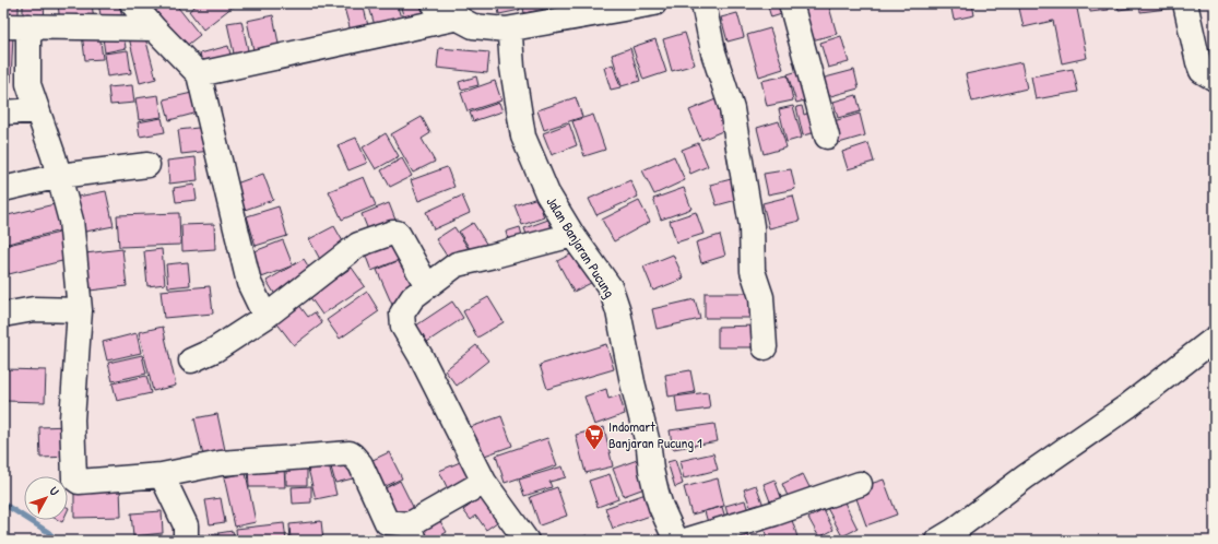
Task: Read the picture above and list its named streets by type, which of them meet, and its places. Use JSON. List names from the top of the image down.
{
  "streets": {
    "street": ["Jalan Banjaran Pucung"]
  },
  "places": {
    "supermarket": ["Indomart Banjaran Pucung 1"]
  },
  "north": "top right"
}
